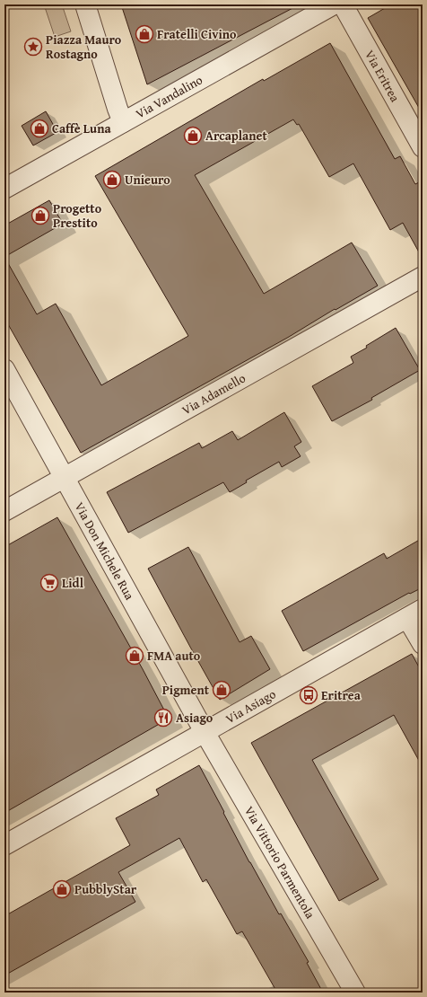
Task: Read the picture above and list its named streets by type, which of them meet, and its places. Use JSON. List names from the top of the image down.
{
  "streets": {
    "street": [
      "Via Eritrea",
      "Via Vandalino",
      "Via Adamello",
      "Via Don Michele Rua",
      "Via Asiago",
      "Via Vittorio Parmentola"
    ]
  },
  "crossings": [
    ["Via Adamello", "Via Don Michele Rua"],
    ["Via Don Michele Rua", "Via Asiago"],
    ["Via Don Michele Rua", "Via Vittorio Parmentola"],
    ["Via Asiago", "Via Vittorio Parmentola"]
  ],
  "places": {
    "shop": [
      "Fratelli Civino",
      "Caffè Luna",
      "Arcaplanet",
      "Unieuro",
      "Progetto Prestito",
      "FMA auto",
      "Pigment",
      "PubblyStar"
    ],
    "place": ["Piazza Mauro Rostagno"],
    "supermarket": ["Lidl"],
    "bus stop": ["Eritrea"],
    "restaurant": ["Asiago"]
  }
}
